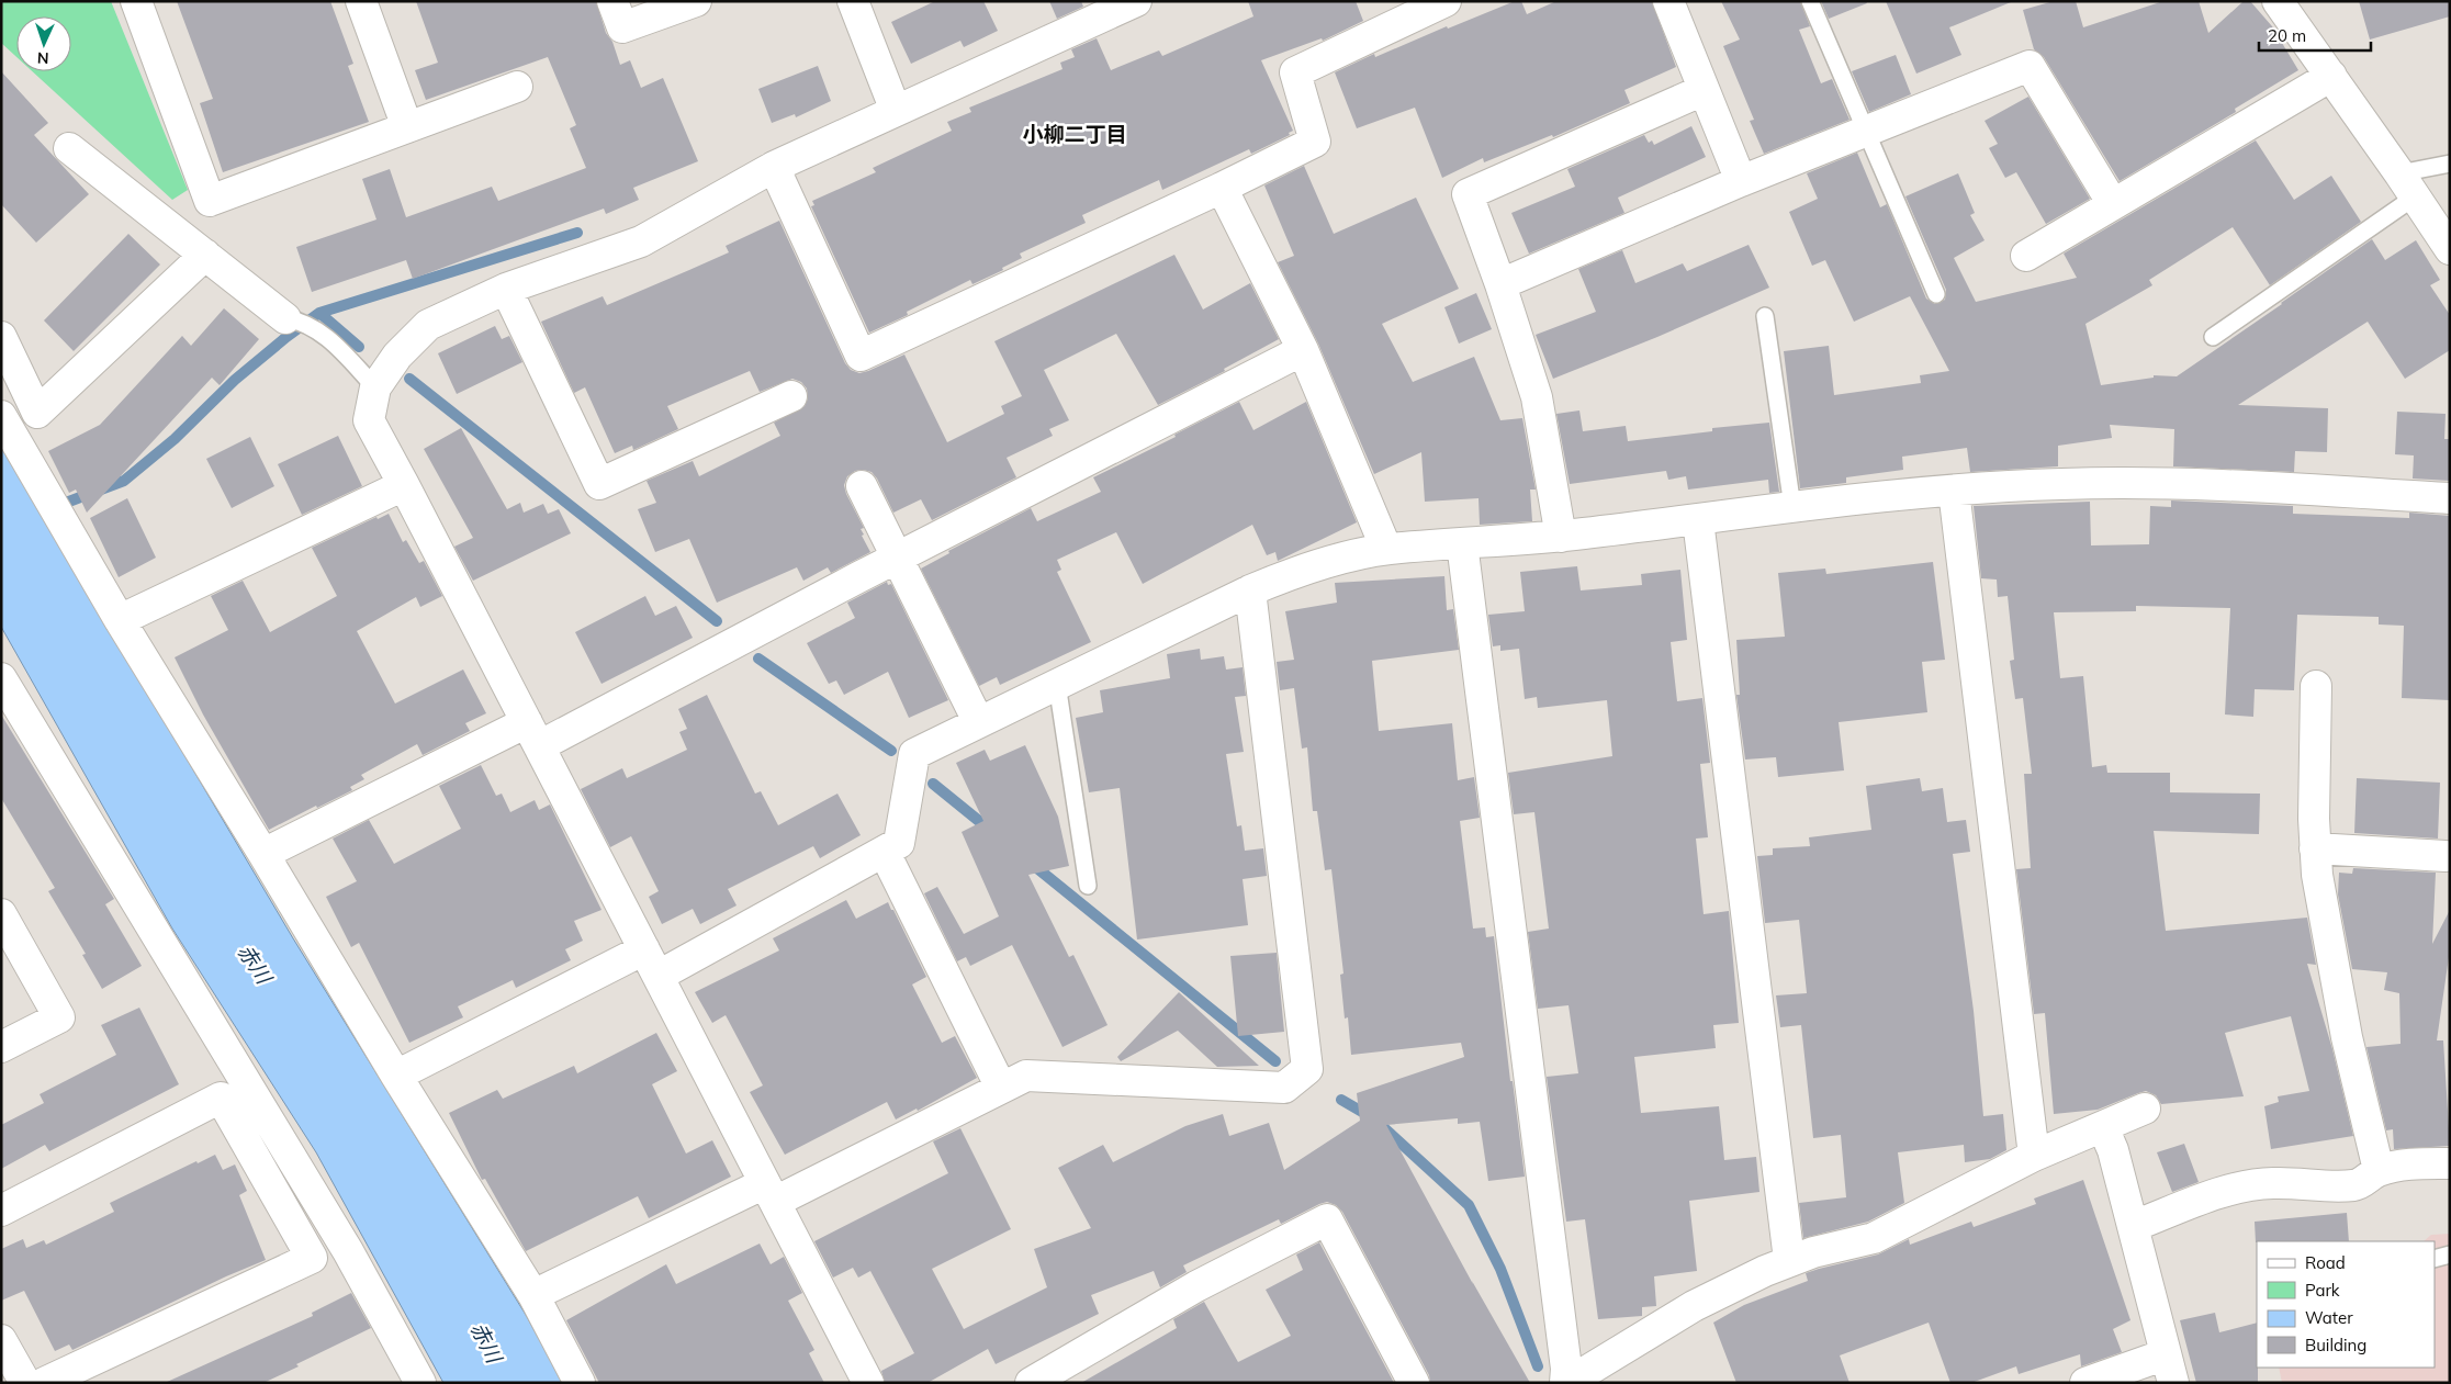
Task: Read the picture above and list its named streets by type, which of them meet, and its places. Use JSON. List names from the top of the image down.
{
  "districts": ["小柳二丁目"],
  "water": ["赤川"],
  "legend": [
    "Road",
    "Park",
    "Water",
    "Building"
  ],
  "scale_bar": "20 m",
  "north": "bottom"
}
